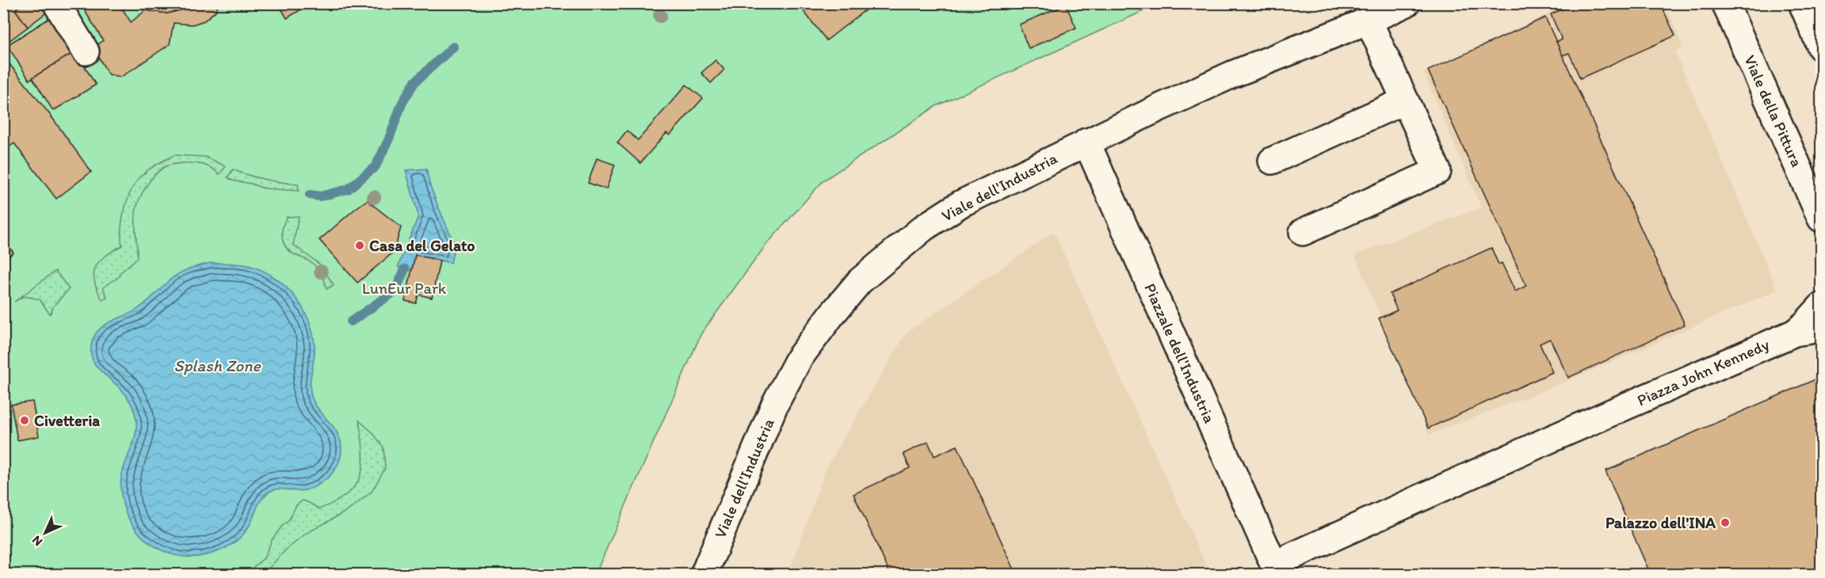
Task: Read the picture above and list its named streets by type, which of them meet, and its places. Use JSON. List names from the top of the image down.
{
  "streets": {
    "street": [
      "Viale della Pittura",
      "Viale dell'Industria",
      "Piazzale dell'Industria",
      "Piazza John Kennedy"
    ]
  },
  "crossings": [
    ["Viale dell'Industria", "Piazzale dell'Industria"],
    ["Piazzale dell'Industria", "Piazza John Kennedy"]
  ],
  "water": ["Splash Zone"],
  "parks": ["LunEur Park"],
  "places": ["Casa del Gelato", "Civetteria", "Palazzo dell'INA"],
  "north": "bottom left"
}
